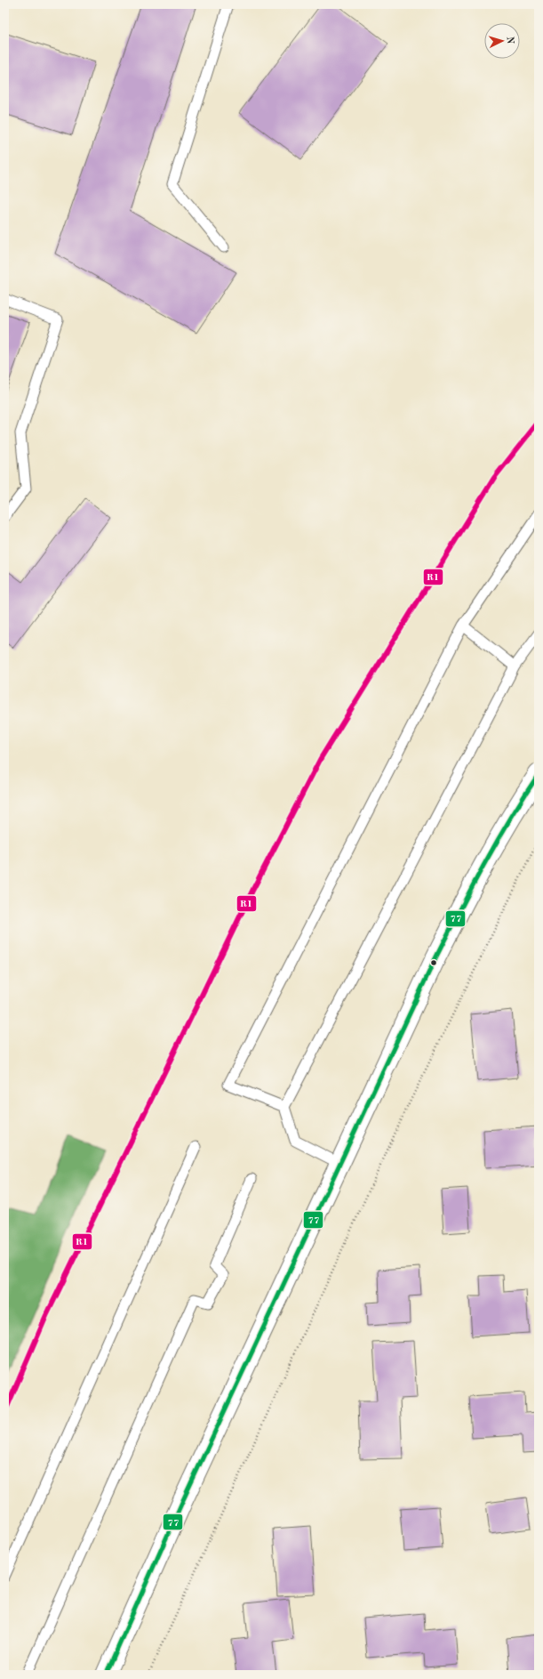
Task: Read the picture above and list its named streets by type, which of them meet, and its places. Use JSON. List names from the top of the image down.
{
  "lines": ["transit line R1", "transit line 77"],
  "north": "right"
}
